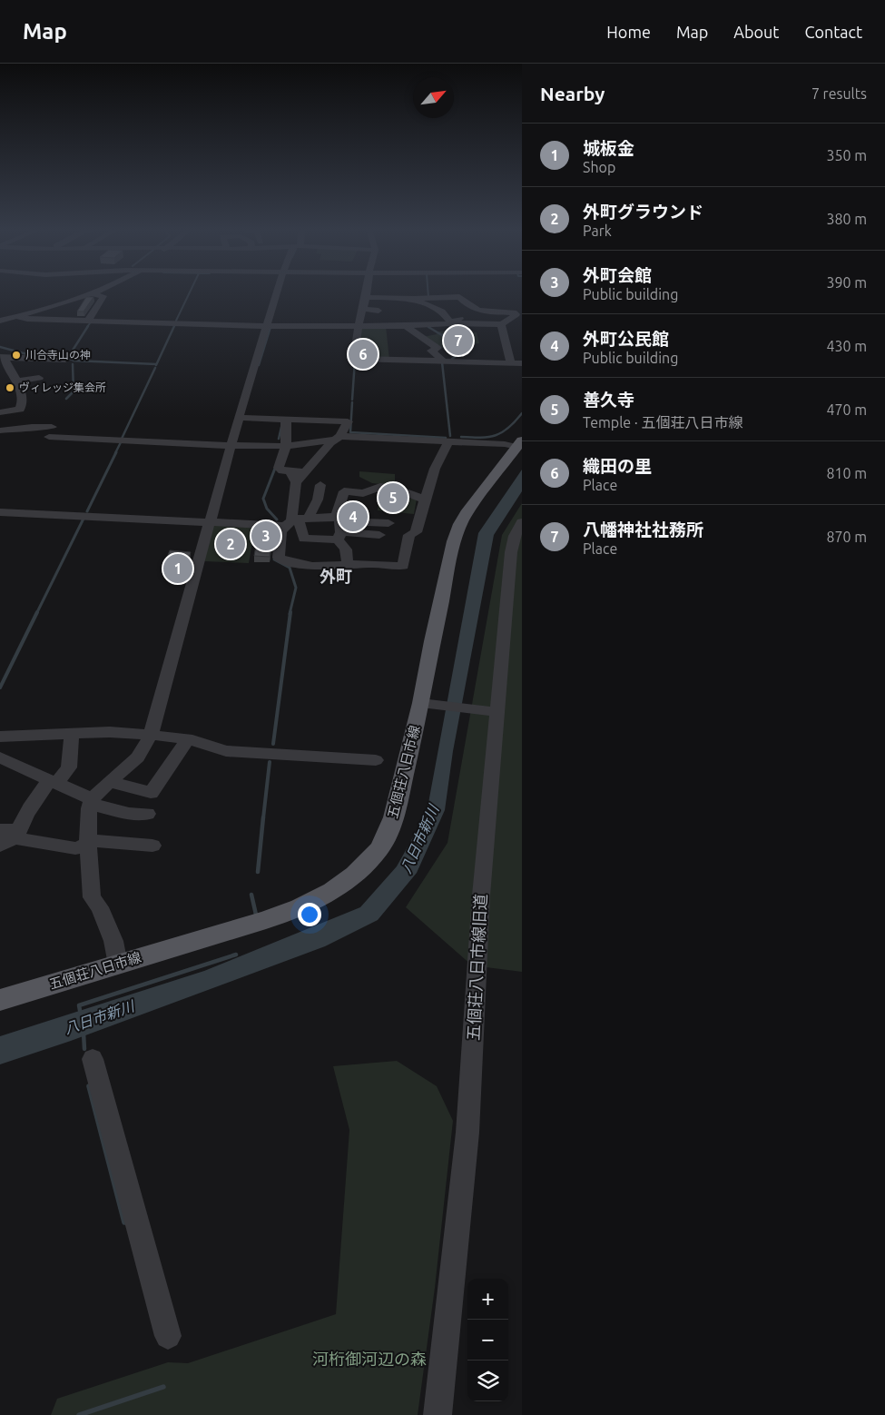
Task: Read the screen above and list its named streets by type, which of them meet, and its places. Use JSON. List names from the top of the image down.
{
  "streets": {
    "main road": ["五個荘八日市線"],
    "street": ["五個荘八日市線旧道"]
  },
  "districts": ["外町"],
  "water": ["八日市新川"],
  "parks": ["河桁御河辺の森"],
  "places": ["川合寺山の神", "ヴィレッジ集会所"],
  "north": "top right",
  "page": {
    "header": "Map",
    "nav": [
      "Home",
      "Map",
      "About",
      "Contact"
    ],
    "heading": ["Nearby", "7 results"],
    "list": [
      {
        "mark": "1",
        "name": "城板金",
        "note": "Shop",
        "value": "350 m"
      },
      {
        "mark": "2",
        "name": "外町グラウンド",
        "note": "Park",
        "value": "380 m"
      },
      {
        "mark": "3",
        "name": "外町会館",
        "note": "Public building",
        "value": "390 m"
      },
      {
        "mark": "4",
        "name": "外町公民館",
        "note": "Public building",
        "value": "430 m"
      },
      {
        "mark": "5",
        "name": "善久寺",
        "note": "Temple · 五個荘八日市線",
        "value": "470 m"
      },
      {
        "mark": "6",
        "name": "織田の里",
        "note": "Place",
        "value": "810 m"
      },
      {
        "mark": "7",
        "name": "八幡神社社務所",
        "note": "Place",
        "value": "870 m"
      }
    ],
    "pins": [
      "7",
      "6",
      "5",
      "4",
      "3",
      "2",
      "1"
    ],
    "map_buttons": ["+", "−"]
  }
}
